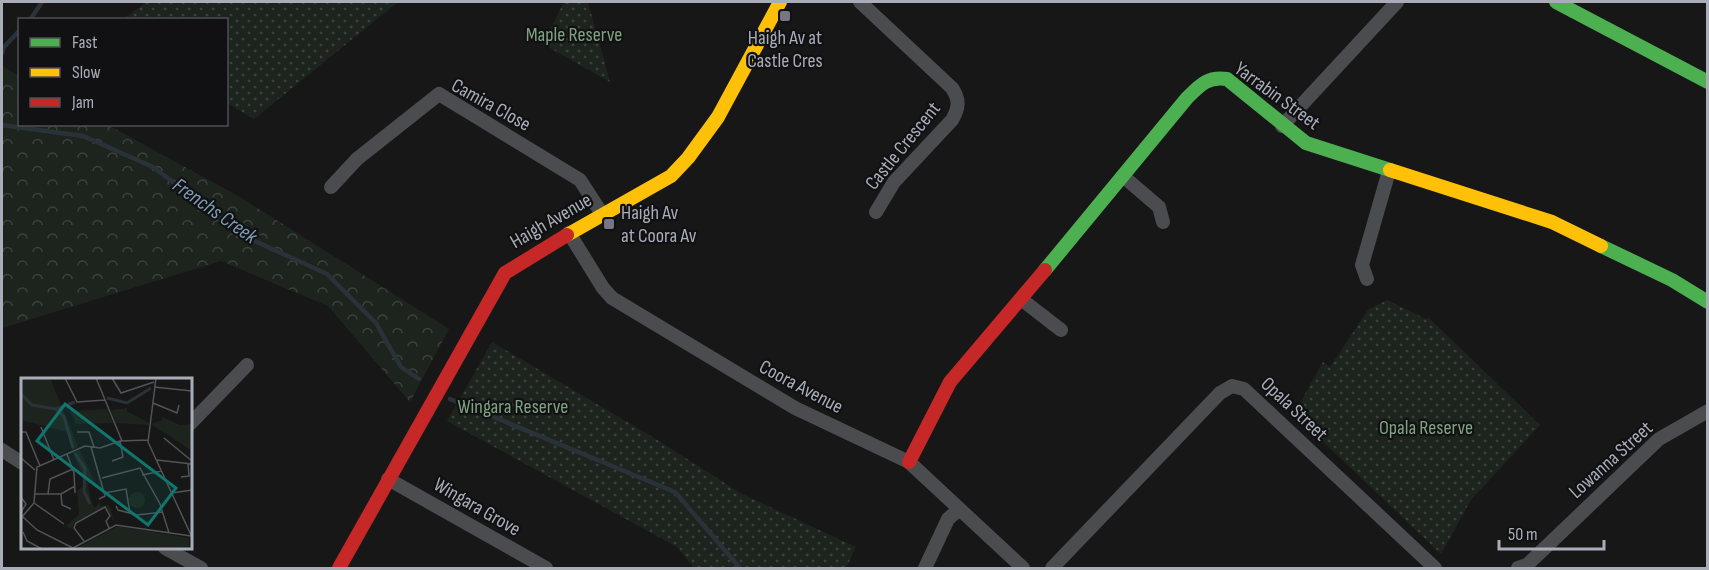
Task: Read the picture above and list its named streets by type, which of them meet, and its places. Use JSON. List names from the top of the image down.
{
  "streets": {
    "street": [
      "Yarrabin Street",
      "Camira Close",
      "Castle Crescent",
      "Haigh Avenue",
      "Coora Avenue",
      "Opala Street",
      "Lowanna Street",
      "Wingara Grove"
    ]
  },
  "crossings": [
    ["Yarrabin Street", "Coora Avenue"],
    ["Camira Close", "Haigh Avenue"],
    ["Haigh Avenue", "Coora Avenue"],
    ["Haigh Avenue", "Wingara Grove"]
  ],
  "water": ["Frenchs Creek"],
  "parks": ["Maple Reserve", "Wingara Reserve", "Opala Reserve"],
  "places": {
    "transit": ["Haigh Av at Castle Cres", "Haigh Av at Coora Av"]
  },
  "legend": ["Fast", "Slow", "Jam"],
  "scale_bar": "50 m"
}
